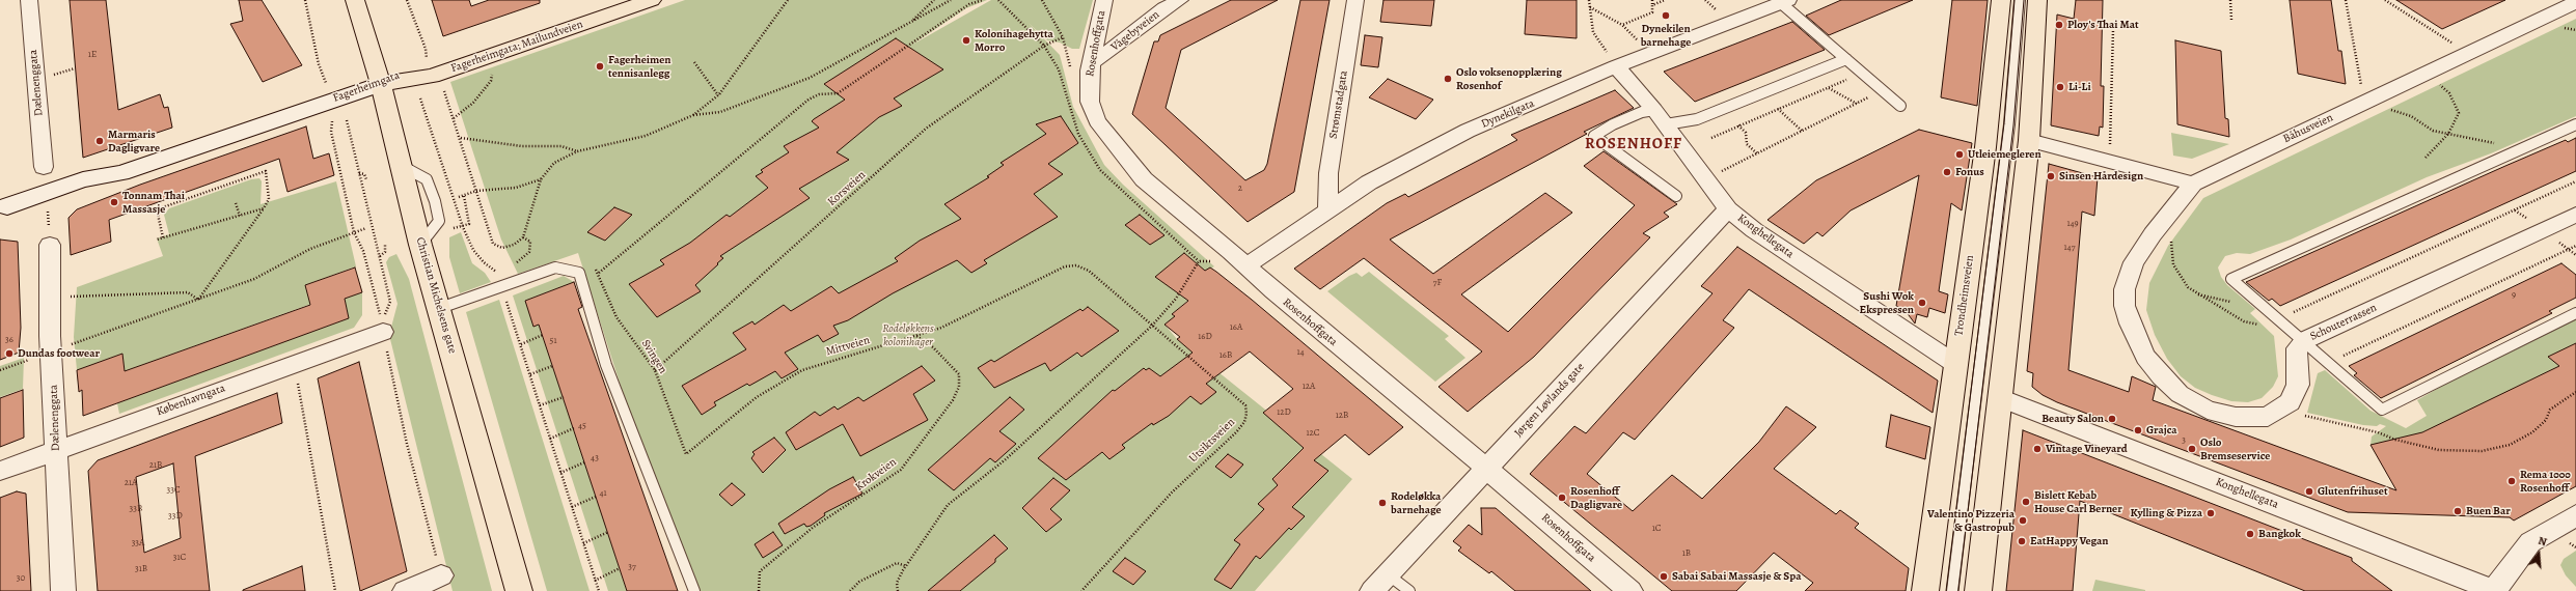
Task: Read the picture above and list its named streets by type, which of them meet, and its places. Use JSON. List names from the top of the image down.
{
  "streets": {
    "main road": [
      "Fagerheimgata; Mailundveien",
      "Fagerheimgata",
      "Christian Michelsens gate",
      "Trondheimsveien"
    ],
    "street": [
      "Vågebyveien",
      "Rosenhoffgata",
      "Dælenenggata",
      "Strømstadgata",
      "Dynekilgata",
      "Båhusveien",
      "Konghellegata",
      "Schouterrassen",
      "Københavngata",
      "Jørgen Løvlands gate"
    ],
    "path": [
      "Korsveien",
      "Mittveien",
      "Svingen",
      "Utsiktsveien",
      "Krokveien"
    ]
  },
  "crossings": [
    ["Vågebyveien", "Rosenhoffgata"],
    ["Rosenhoffgata", "Dynekilgata"],
    ["Rosenhoffgata", "Jørgen Løvlands gate"],
    ["Fagerheimgata; Mailundveien", "Fagerheimgata"],
    ["Fagerheimgata; Mailundveien", "Christian Michelsens gate"],
    ["Dælenenggata", "Københavngata"],
    ["Fagerheimgata", "Christian Michelsens gate"],
    ["Strømstadgata", "Dynekilgata"],
    ["Dynekilgata", "Konghellegata"],
    ["Båhusveien", "Schouterrassen"],
    ["Korsveien", "Svingen"],
    ["Konghellegata", "Trondheimsveien"],
    ["Konghellegata", "Jørgen Løvlands gate"],
    ["Mittveien", "Svingen"],
    ["Mittveien", "Utsiktsveien"],
    ["Mittveien", "Krokveien"]
  ],
  "districts": ["ROSENHOFF"],
  "parks": ["Rodeløkkens kolonihager"],
  "places": [
    "Dynekilen barnehage",
    "Ploy's Thai Mat",
    "Kolonihagehytta Morro",
    "Fagerheimen tennisanlegg",
    "Oslo voksenopplæring Rosenhof",
    "Li-Li",
    "Marmaris Dagligvare",
    "Utleiemegleren",
    "Fonus",
    "Sinsen Hårdesign",
    "Tonnam Thai Massasje",
    "Sushi Wok Ekspressen",
    "Dundas footwear",
    "Beauty Salon",
    "Grajca",
    "Vintage Vineyard",
    "Oslo Bremseservice",
    "Rema 1000 Rosenhoff",
    "Glutenfrihuset",
    "Rosenhoff Dagligvare",
    "Bislett Kebab House Carl Berner",
    "Rodeløkka barnehage",
    "Buen Bar",
    "Kylling & Pizza",
    "Valentino Pizzeria & Gastropub",
    "Bangkok",
    "EatHappy Vegan",
    "Sabai Sabai Massasje & Spa"
  ],
  "house_numbers": [
    "1E",
    "2",
    "149",
    "147",
    "7F",
    "9",
    "16A",
    "16D",
    "36",
    "51",
    "14",
    "16B",
    "12A",
    "12D",
    "12B",
    "45",
    "12C",
    "3",
    "43",
    "21B",
    "21A",
    "33C",
    "41",
    "33B",
    "33D",
    "1C",
    "33A",
    "1B",
    "31C",
    "37",
    "31B",
    "30"
  ],
  "north": "top"
}
